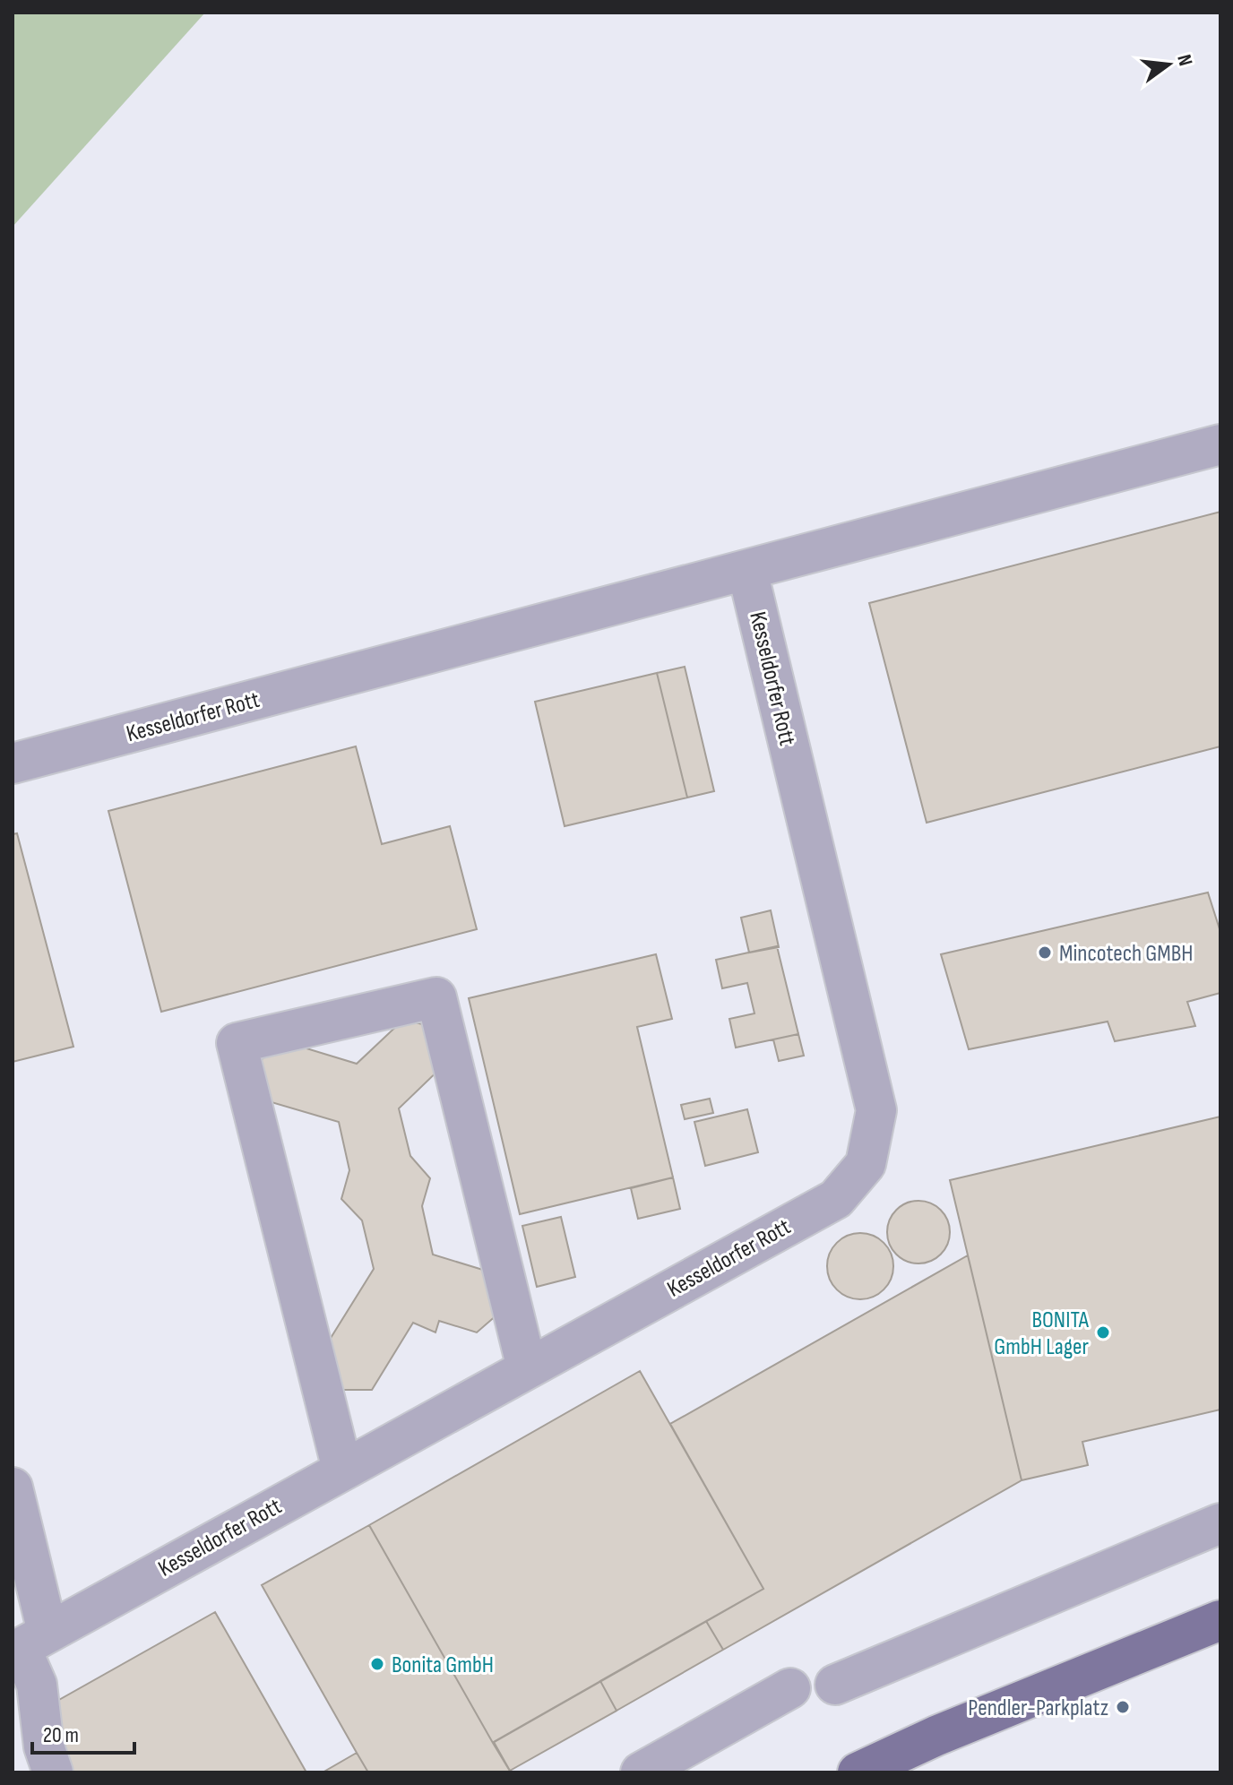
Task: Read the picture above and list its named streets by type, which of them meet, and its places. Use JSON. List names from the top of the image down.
{
  "streets": {
    "street": ["Kesseldorfer Rott"]
  },
  "places": [
    "Mincotech GMBH",
    "BONITA GmbH Lager",
    "Bonita GmbH",
    "Pendler-Parkplatz"
  ],
  "scale_bar": "20 m",
  "north": "right"
}
